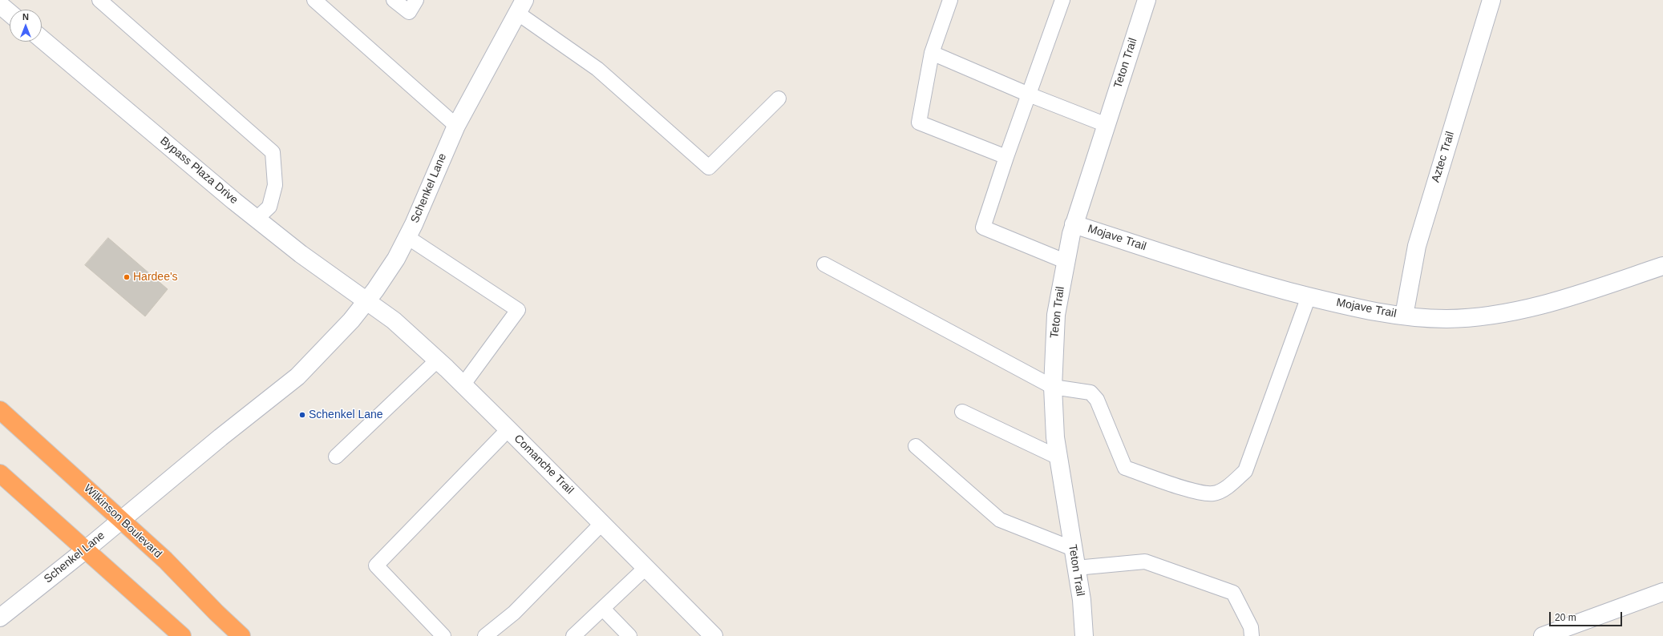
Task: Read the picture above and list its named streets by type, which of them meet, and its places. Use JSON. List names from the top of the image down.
{
  "streets": {
    "highway": ["Wilkinson Boulevard"],
    "street": [
      "Teton Trail",
      "Aztec Trail",
      "Bypass Plaza Drive",
      "Schenkel Lane",
      "Mojave Trail",
      "Comanche Trail"
    ]
  },
  "crossings": [
    ["Teton Trail", "Mojave Trail"],
    ["Aztec Trail", "Mojave Trail"],
    ["Bypass Plaza Drive", "Schenkel Lane"],
    ["Bypass Plaza Drive", "Comanche Trail"],
    ["Schenkel Lane", "Comanche Trail"],
    ["Schenkel Lane", "Wilkinson Boulevard"]
  ],
  "places": ["Hardee's", "Schenkel Lane"],
  "scale_bar": "20 m",
  "north": "top"
}
